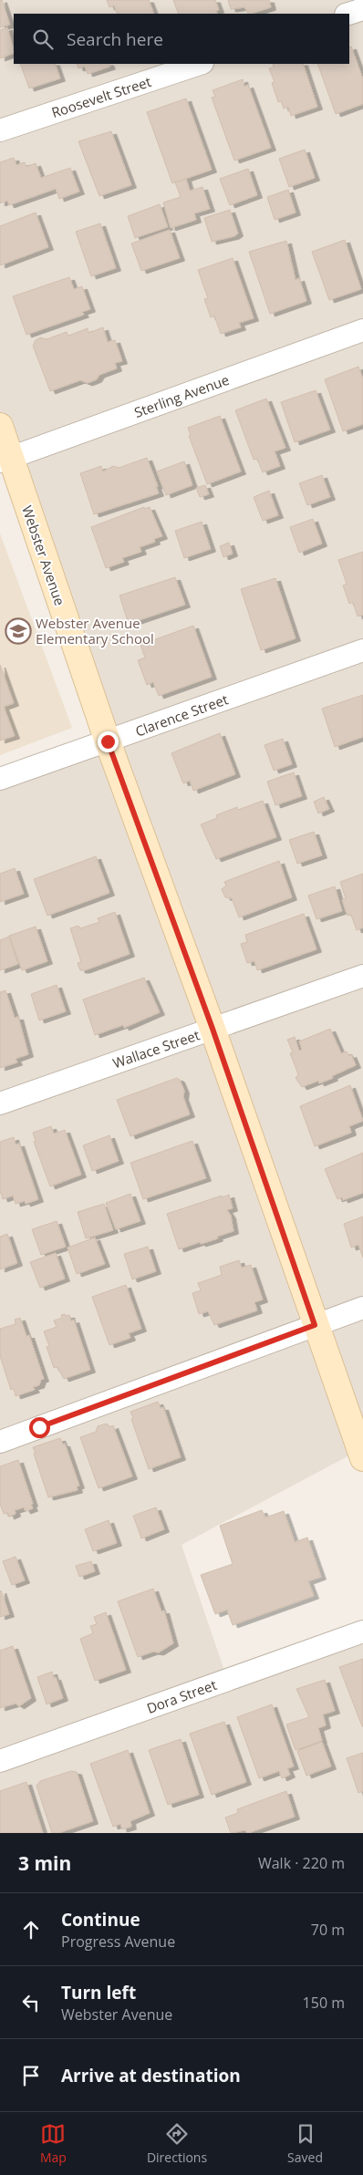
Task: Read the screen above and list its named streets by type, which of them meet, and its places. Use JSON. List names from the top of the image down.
{
  "streets": {
    "street": [
      "Roosevelt Street",
      "Sterling Avenue",
      "Webster Avenue",
      "Clarence Street",
      "Wallace Street",
      "Dora Street"
    ]
  },
  "crossings": [
    ["Sterling Avenue", "Webster Avenue"],
    ["Webster Avenue", "Clarence Street"],
    ["Webster Avenue", "Wallace Street"]
  ],
  "places": {
    "school or university": ["Webster Avenue Elementary School"]
  },
  "page": {
    "search": "Search here",
    "heading": ["3 min", "Walk · 220 m"],
    "list": [
      ["Continue", "Progress Avenue", "70 m"],
      ["Turn left", "Webster Avenue", "150 m"],
      "Arrive at destination"
    ],
    "nav": ["Map", "Directions", "Saved"]
  }
}
